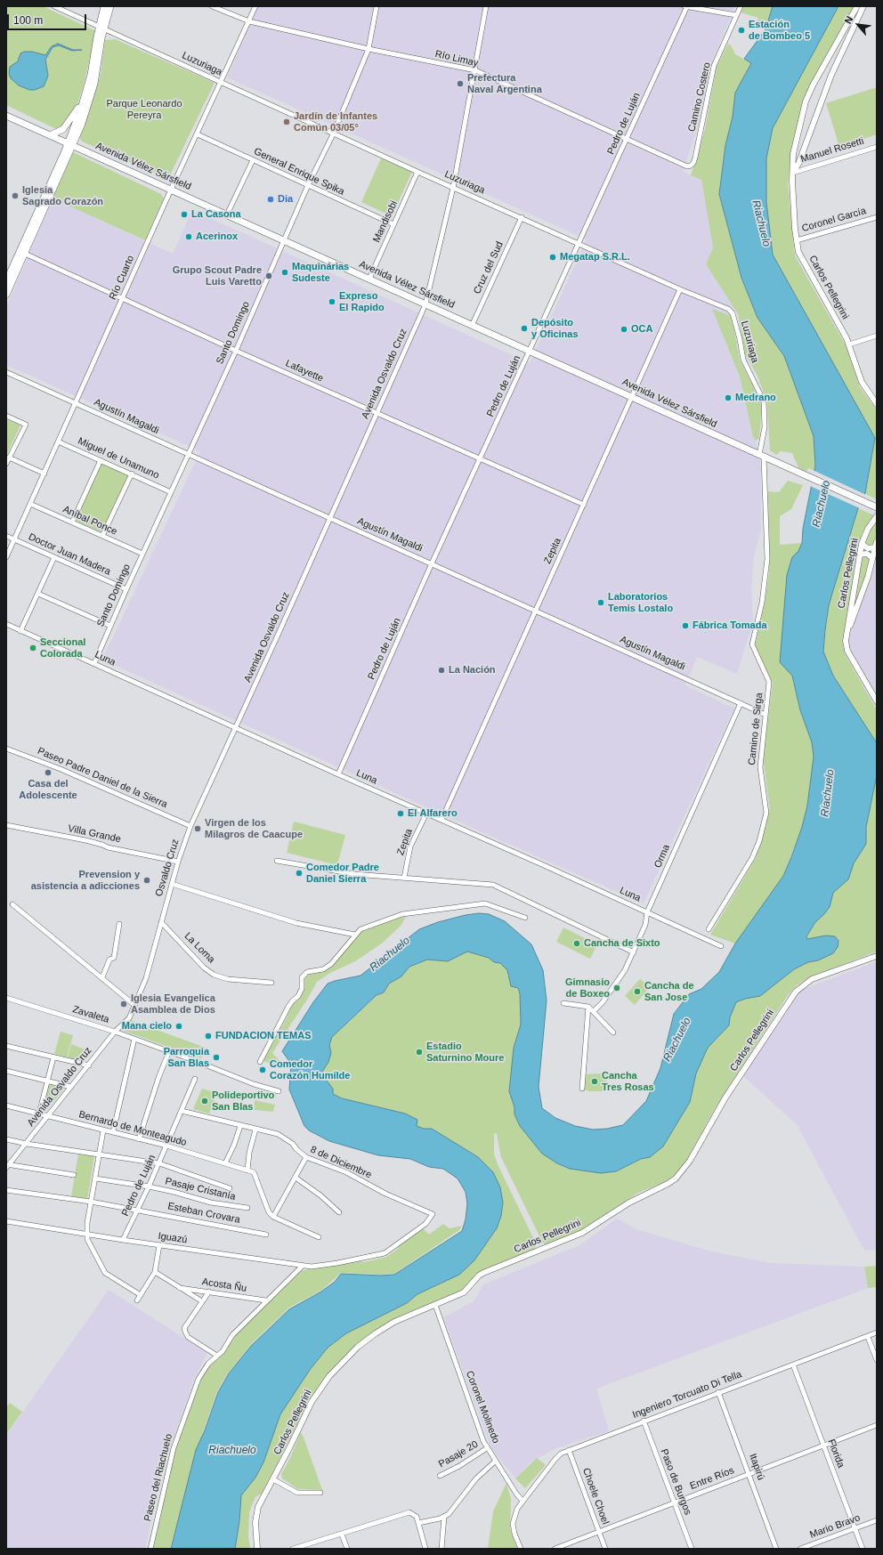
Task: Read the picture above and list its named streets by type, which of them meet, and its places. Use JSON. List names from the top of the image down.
{
  "streets": {
    "main road": ["Avenida Vélez Sársfield"],
    "street": [
      "Río Limay",
      "Luzuriaga",
      "Camino Costero",
      "Pedro de Luján",
      "Manuel Rosetti",
      "General Enrique Spika",
      "Coronel García",
      "Mandisobi",
      "Cruz del Sud",
      "Río Cuarto",
      "Carlos Pellegrini",
      "Santo Domingo",
      "Lafayette",
      "Avenida Osvaldo Cruz",
      "Agustín Magaldi",
      "Miguel de Unamuno",
      "Aníbal Ponce",
      "Zepita",
      "Doctor Juan Madera",
      "Luna",
      "Camino de Sirga",
      "Paseo Padre Daniel de la Sierra",
      "Villa Grande",
      "Orma",
      "Osvaldo Cruz",
      "La Loma",
      "Zavaleta",
      "Bernardo de Monteagudo",
      "8 de Diciembre",
      "Pasaje Cristanía",
      "Esteban Crovara",
      "Iguazú",
      "Acosta Ñu",
      "Ingeniero Torcuato Di Tella",
      "Coronel Molinedo",
      "Florida",
      "Pasaje 20",
      "Itapirú",
      "Paseo del Riachuelo",
      "Entre Ríos",
      "Paso de Burgos",
      "Choele Choel",
      "Mario Bravo"
    ]
  },
  "crossings": [
    ["Río Limay", "Camino Costero"],
    ["Río Limay", "Pedro de Luján"],
    ["Río Limay", "Río Cuarto"],
    ["Río Limay", "Santo Domingo"],
    ["Río Limay", "Avenida Osvaldo Cruz"],
    ["Luzuriaga", "Pedro de Luján"],
    ["Luzuriaga", "Avenida Vélez Sársfield"],
    ["Luzuriaga", "Mandisobi"],
    ["Luzuriaga", "Cruz del Sud"],
    ["Luzuriaga", "Río Cuarto"],
    ["Luzuriaga", "Santo Domingo"],
    ["Luzuriaga", "Avenida Osvaldo Cruz"],
    ["Luzuriaga", "Zepita"],
    ["Luzuriaga", "Camino de Sirga"],
    ["Pedro de Luján", "Avenida Vélez Sársfield"],
    ["Pedro de Luján", "Lafayette"],
    ["Pedro de Luján", "Agustín Magaldi"],
    ["Pedro de Luján", "Luna"],
    ["Pedro de Luján", "Bernardo de Monteagudo"],
    ["Pedro de Luján", "8 de Diciembre"],
    ["Pedro de Luján", "Pasaje Cristanía"],
    ["Pedro de Luján", "Esteban Crovara"],
    ["Pedro de Luján", "Iguazú"],
    ["Manuel Rosetti", "Carlos Pellegrini"],
    ["Avenida Vélez Sársfield", "Mandisobi"],
    ["Avenida Vélez Sársfield", "Cruz del Sud"],
    ["Avenida Vélez Sársfield", "Río Cuarto"],
    ["Avenida Vélez Sársfield", "Santo Domingo"],
    ["Avenida Vélez Sársfield", "Avenida Osvaldo Cruz"],
    ["Avenida Vélez Sársfield", "Zepita"],
    ["Avenida Vélez Sársfield", "Camino de Sirga"],
    ["General Enrique Spika", "Mandisobi"],
    ["General Enrique Spika", "Río Cuarto"],
    ["General Enrique Spika", "Santo Domingo"],
    ["Coronel García", "Carlos Pellegrini"],
    ["Río Cuarto", "Lafayette"],
    ["Río Cuarto", "Agustín Magaldi"],
    ["Río Cuarto", "Miguel de Unamuno"],
    ["Río Cuarto", "Aníbal Ponce"],
    ["Río Cuarto", "Doctor Juan Madera"],
    ["Carlos Pellegrini", "Coronel Molinedo"],
    ["Santo Domingo", "Lafayette"],
    ["Santo Domingo", "Agustín Magaldi"],
    ["Santo Domingo", "Miguel de Unamuno"],
    ["Santo Domingo", "Aníbal Ponce"],
    ["Santo Domingo", "Doctor Juan Madera"],
    ["Santo Domingo", "Luna"],
    ["Lafayette", "Avenida Osvaldo Cruz"],
    ["Lafayette", "Zepita"],
    ["Avenida Osvaldo Cruz", "Agustín Magaldi"],
    ["Avenida Osvaldo Cruz", "Luna"],
    ["Avenida Osvaldo Cruz", "Osvaldo Cruz"],
    ["Avenida Osvaldo Cruz", "Zavaleta"],
    ["Avenida Osvaldo Cruz", "Bernardo de Monteagudo"],
    ["Agustín Magaldi", "Zepita"],
    ["Agustín Magaldi", "Camino de Sirga"],
    ["Agustín Magaldi", "Orma"],
    ["Zepita", "Luna"],
    ["Luna", "Orma"],
    ["Luna", "Osvaldo Cruz"],
    ["Paseo Padre Daniel de la Sierra", "Osvaldo Cruz"],
    ["Villa Grande", "Osvaldo Cruz"],
    ["Osvaldo Cruz", "La Loma"],
    ["8 de Diciembre", "Iguazú"],
    ["Iguazú", "Paseo del Riachuelo"],
    ["Acosta Ñu", "Paseo del Riachuelo"],
    ["Ingeniero Torcuato Di Tella", "Coronel Molinedo"],
    ["Ingeniero Torcuato Di Tella", "Florida"],
    ["Ingeniero Torcuato Di Tella", "Itapirú"],
    ["Ingeniero Torcuato Di Tella", "Paso de Burgos"],
    ["Ingeniero Torcuato Di Tella", "Choele Choel"],
    ["Coronel Molinedo", "Pasaje 20"],
    ["Florida", "Entre Ríos"],
    ["Florida", "Mario Bravo"],
    ["Itapirú", "Entre Ríos"],
    ["Entre Ríos", "Paso de Burgos"],
    ["Entre Ríos", "Choele Choel"]
  ],
  "water": ["Riachuelo"],
  "parks": ["Parque Leonardo Pereyra"],
  "places": [
    "Estación de Bombeo 5",
    "Prefectura Naval Argentina",
    "Jardín de Infantes Común 03/05°",
    "Iglesia Sagrado Corazón",
    "Dia",
    "La Casona",
    "Acerinox",
    "Megatap S.R.L.",
    "Maquinárias Sudeste",
    "Grupo Scout Padre Luis Varetto",
    "Expreso El Rapido",
    "Depósito y Oficinas",
    "OCA",
    "Medrano",
    "Laboratorios Temis Lostalo",
    "Fábrica Tomada",
    "Seccional Colorada",
    "La Nación",
    "Casa del Adolescente",
    "El Alfarero",
    "Virgen de los Milagros de Caacupe",
    "Comedor Padre Daniel Sierra",
    "Prevension y asistencia a adicciones",
    "Cancha de Sixto",
    "Gimnasio de Boxeo",
    "Cancha de San Jose",
    "Iglesia Evangelica Asamblea de Dios",
    "Mana cielo",
    "FUNDACION TEMAS",
    "Estadio Saturnino Moure",
    "Parroquia San Blas",
    "Comedor Corazón Humilde",
    "Cancha Tres Rosas",
    "Polideportivo San Blas"
  ],
  "scale_bar": "100 m",
  "north": "top left"
}
